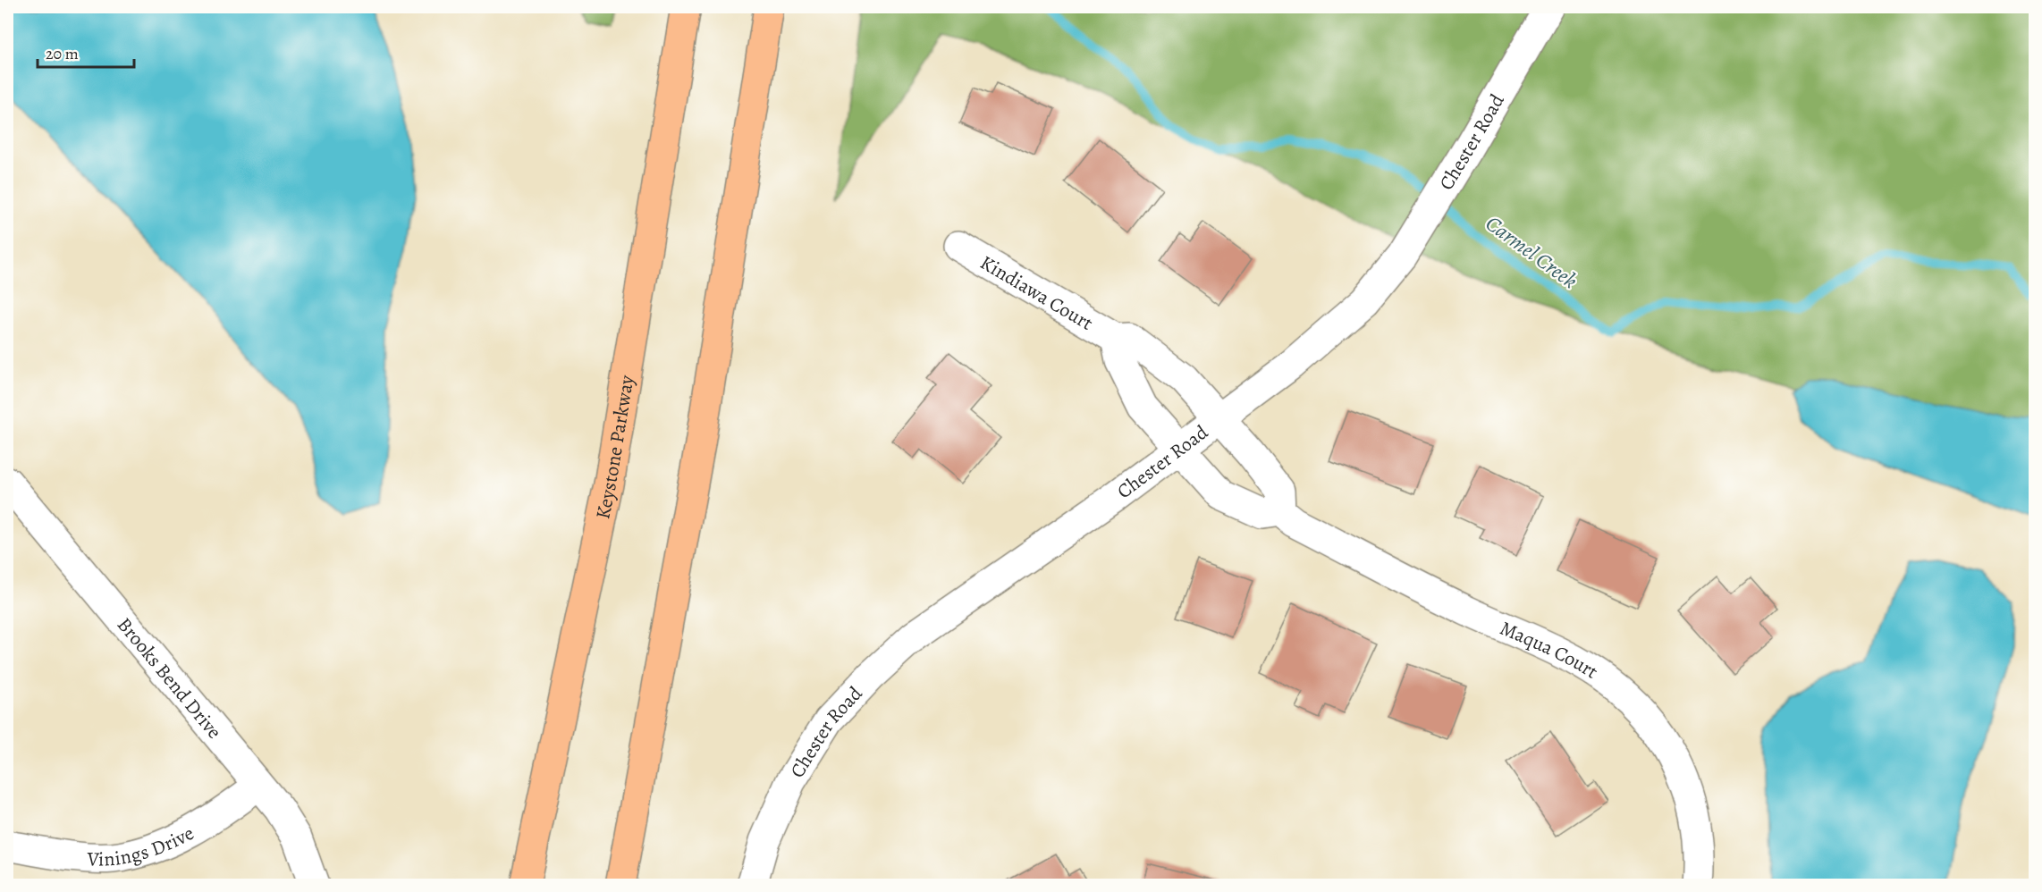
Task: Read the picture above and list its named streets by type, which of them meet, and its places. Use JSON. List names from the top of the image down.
{
  "streets": {
    "highway": ["Keystone Parkway"],
    "street": [
      "Chester Road",
      "Kindiawa Court",
      "Maqua Court",
      "Brooks Bend Drive",
      "Vinings Drive"
    ]
  },
  "crossings": [
    ["Chester Road", "Kindiawa Court"],
    ["Brooks Bend Drive", "Vinings Drive"]
  ],
  "water": ["Carmel Creek"],
  "scale_bar": "20 m"
}
